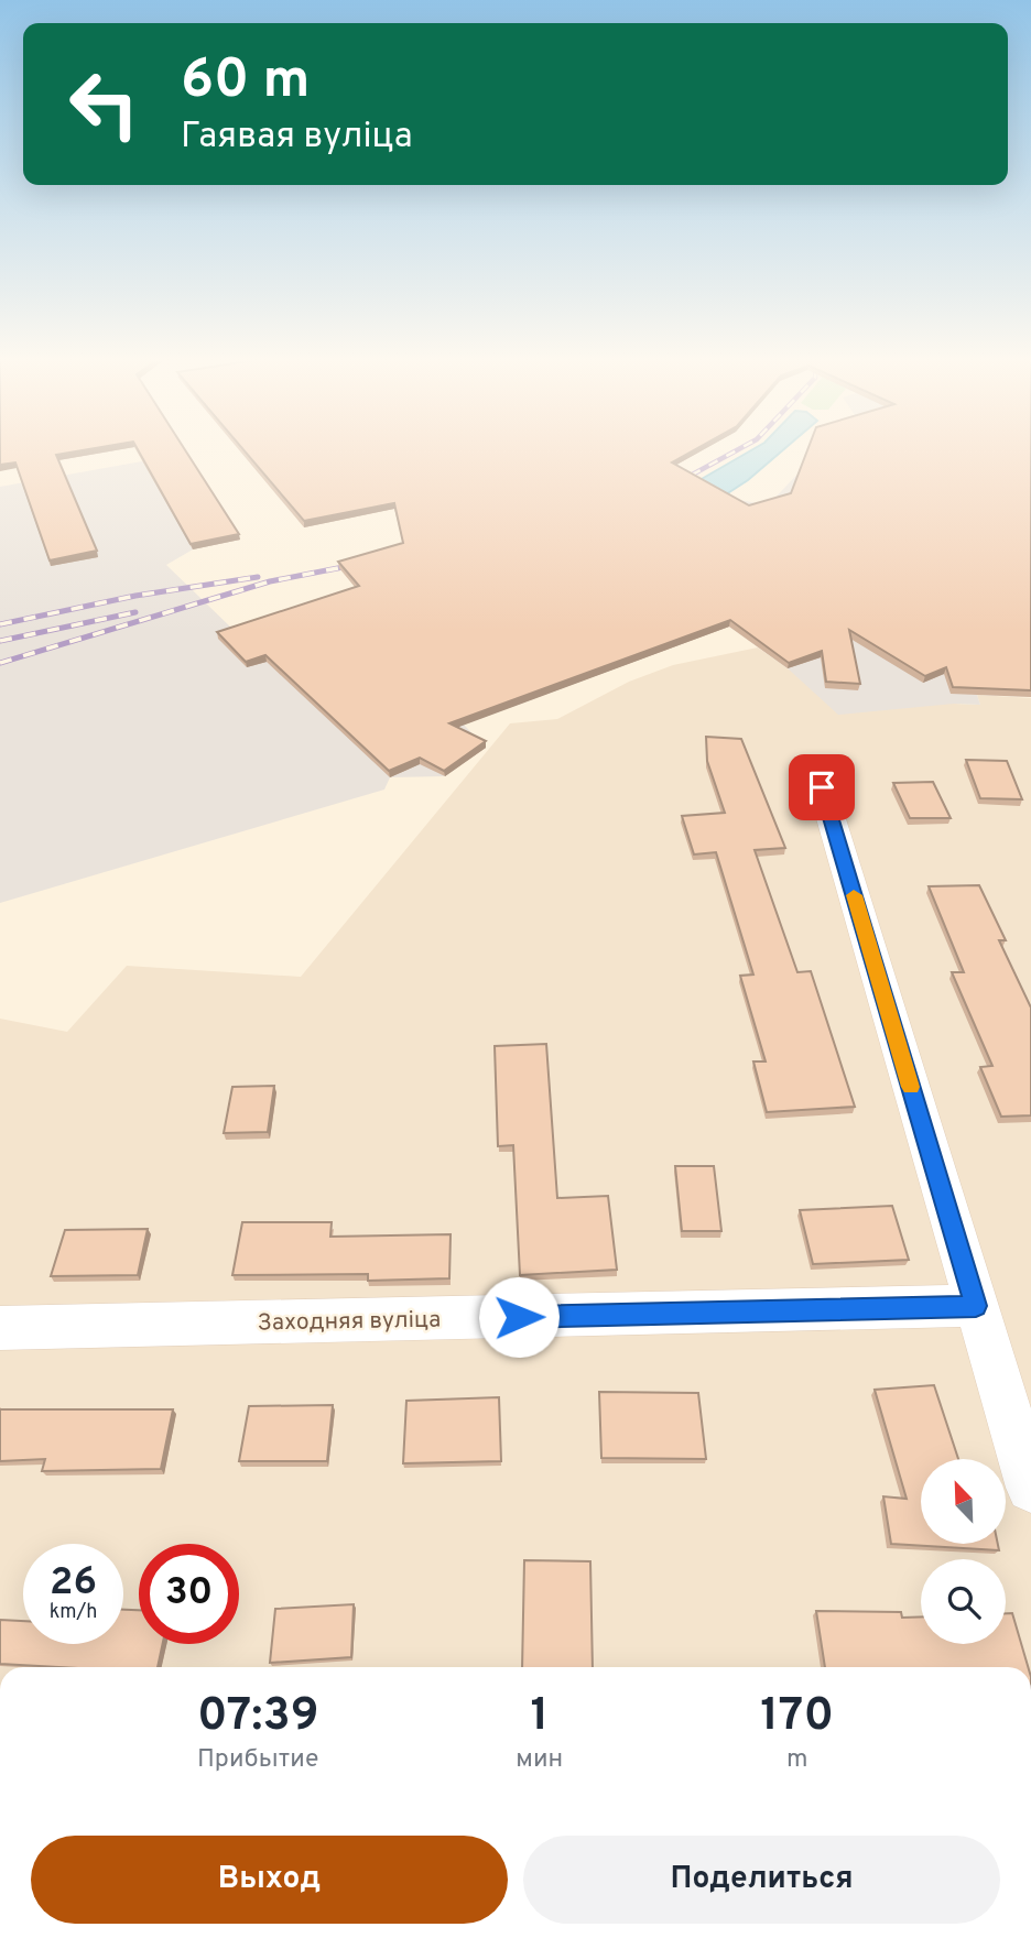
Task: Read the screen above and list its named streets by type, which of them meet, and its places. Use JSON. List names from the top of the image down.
{
  "streets": {
    "street": ["Заходняя вуліца"]
  },
  "north": "top left",
  "page": {
    "turn": ["60 m", "Гаявая вуліца"],
    "speed": "26 km/h",
    "limit": "30",
    "eta": [
      "07:39",
      "Прибытие",
      "1",
      "мин",
      "170",
      "m"
    ],
    "buttons": ["Выход", "Поделиться"]
  }
}
